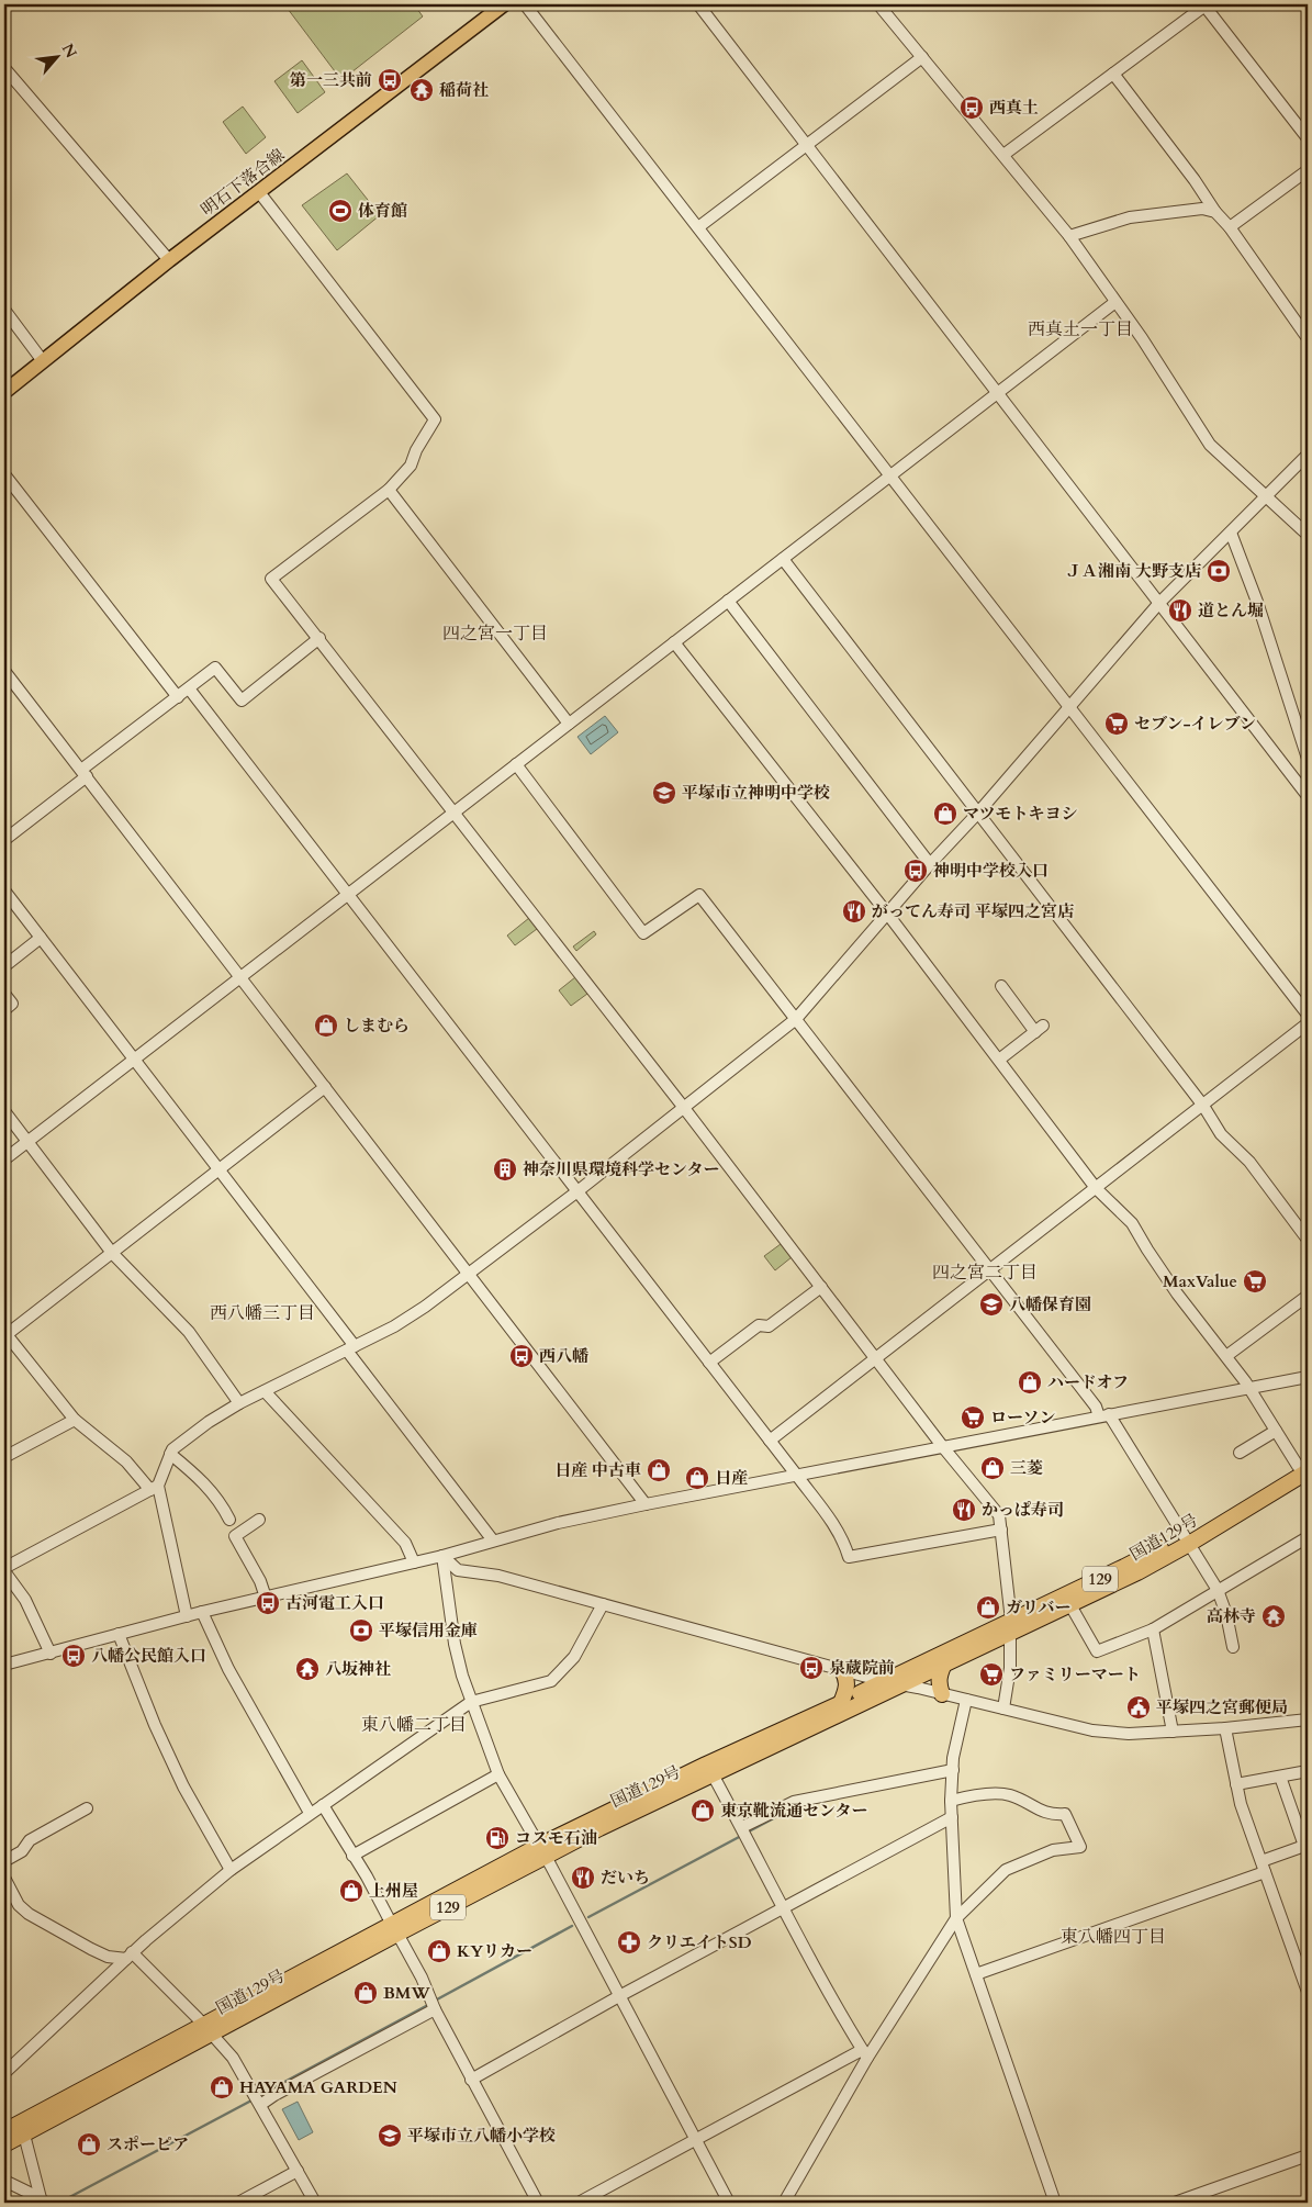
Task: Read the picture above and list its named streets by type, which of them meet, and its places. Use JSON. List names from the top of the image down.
{
  "streets": {
    "highway": ["国道129号", "129"],
    "main road": ["明石下落合線"]
  },
  "districts": [
    "西真土一丁目",
    "四之宮一丁目",
    "四之宮二丁目",
    "西八幡三丁目",
    "東八幡二丁目",
    "東八幡四丁目"
  ],
  "places": {
    "bus stop": [
      "第一三共前",
      "西真土",
      "神明中学校入口",
      "西八幡",
      "古河電工入口",
      "八幡公民館入口",
      "泉蔵院前"
    ],
    "temple": ["稲荷社", "高林寺", "八坂神社"],
    "sports": ["体育館"],
    "bank": ["ＪＡ湘南 大野支店", "平塚信用金庫"],
    "restaurant": [
      "道とん堀",
      "がってん寿司 平塚四之宮店",
      "かっぱ寿司",
      "だいち"
    ],
    "supermarket": [
      "セブン-イレブン",
      "MaxValue",
      "ローソン",
      "ファミリーマート"
    ],
    "school or university": ["平塚市立神明中学校", "八幡保育園", "平塚市立八幡小学校"],
    "shop": [
      "マツモトキヨシ",
      "しまむら",
      "ハードオフ",
      "三菱",
      "日産 中古車",
      "日産",
      "ガリバー",
      "東京靴流通センター",
      "上州屋",
      "KYリカー",
      "BMW",
      "HAYAMA GARDEN",
      "スポーピア"
    ],
    "building": ["神奈川県環境科学センター"],
    "public building": ["平塚四之宮郵便局"],
    "fuel station": ["コスモ石油"],
    "pharmacy": ["クリエイトSD"]
  },
  "north": "top right"
}
